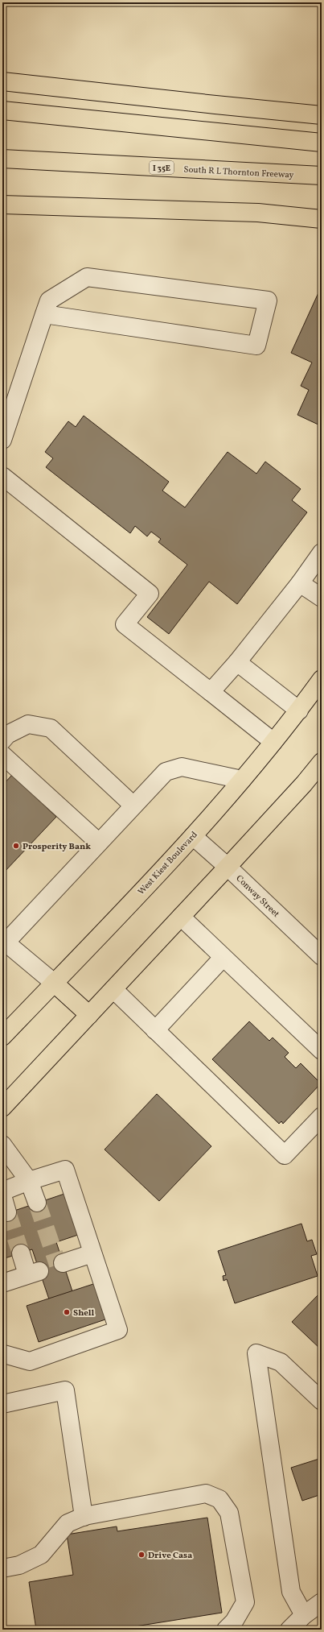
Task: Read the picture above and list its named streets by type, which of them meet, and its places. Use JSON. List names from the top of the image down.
{
  "streets": {
    "main road": ["I 35E", "South R L Thornton Freeway", "West Kiest Boulevard"],
    "street": ["Conway Street"]
  },
  "crossings": [
    ["West Kiest Boulevard", "Conway Street"]
  ],
  "places": ["Prosperity Bank", "Shell", "Drive Casa"]
}
